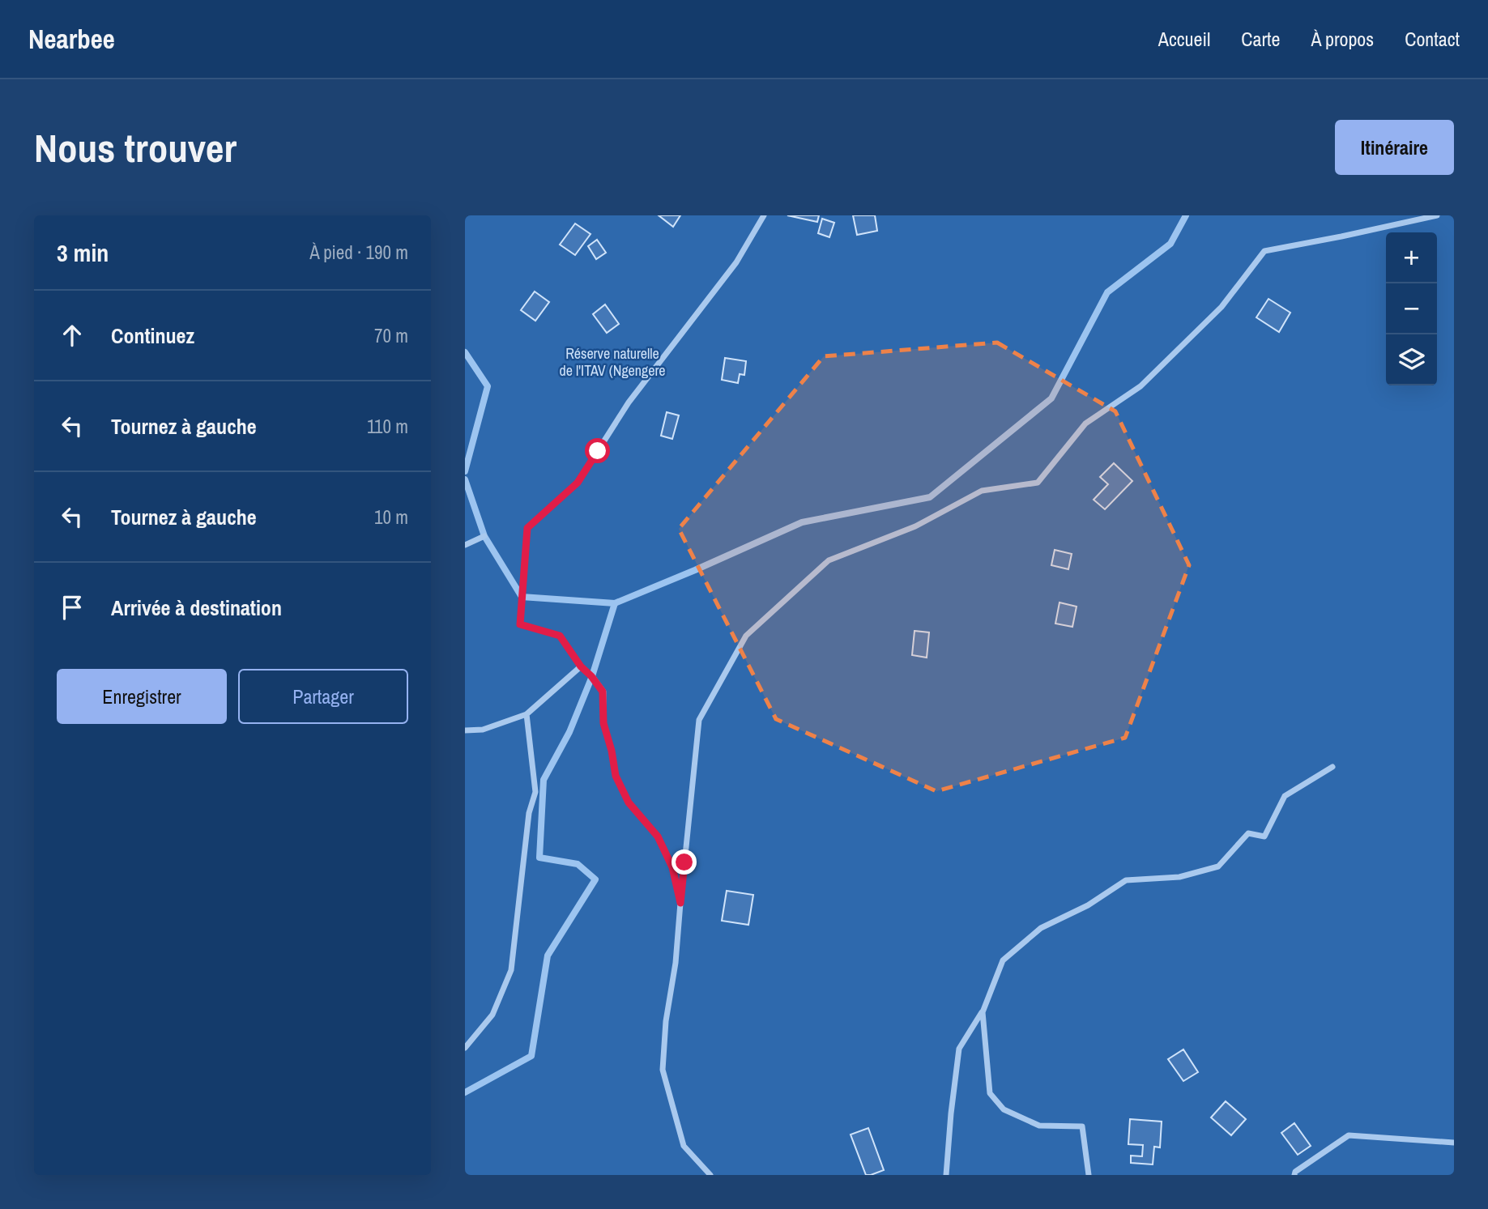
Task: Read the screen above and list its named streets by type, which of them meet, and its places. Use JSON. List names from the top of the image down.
{
  "parks": ["Réserve naturelle de l'ITAV (Ngengere"],
  "page": {
    "header": "Nearbee",
    "nav": [
      "Accueil",
      "Carte",
      "À propos",
      "Contact"
    ],
    "buttons": [
      "Itinéraire",
      ["Enregistrer", "Partager"]
    ],
    "title": "Nous trouver",
    "heading": ["3 min", "À pied · 190 m"],
    "map_buttons": ["+", "−"],
    "list": [
      ["Continuez", "70 m"],
      ["Tournez à gauche", "110 m"],
      ["Tournez à gauche", "10 m"],
      "Arrivée à destination"
    ]
  }
}
